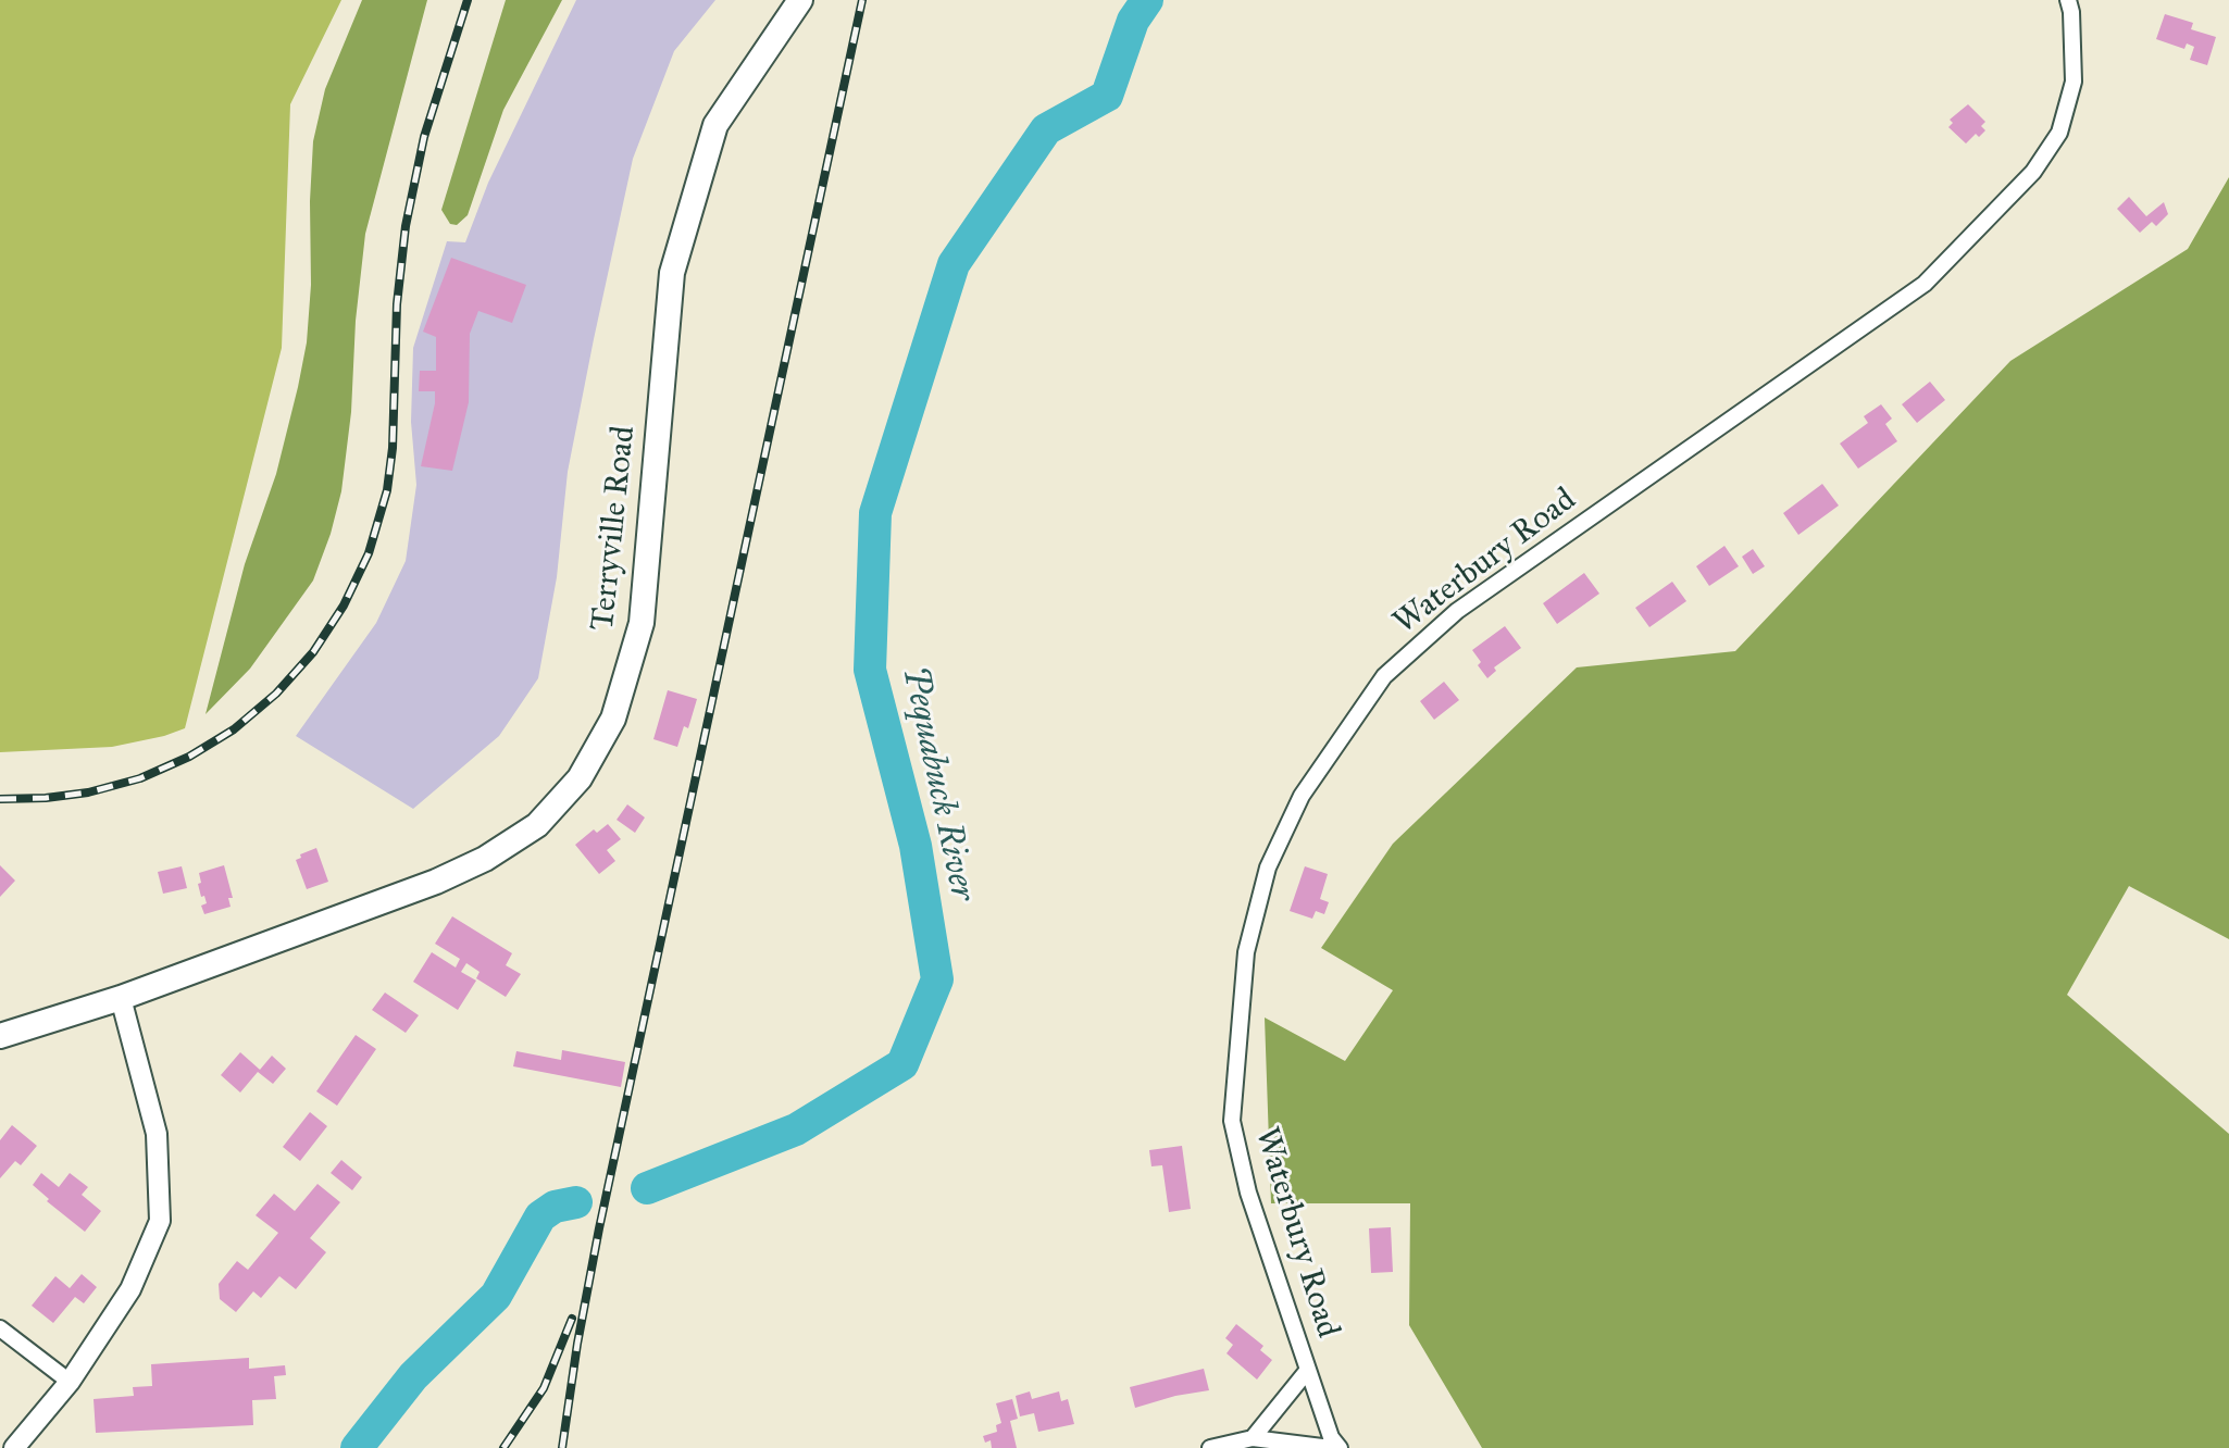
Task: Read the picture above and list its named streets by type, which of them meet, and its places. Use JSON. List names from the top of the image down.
{
  "streets": {
    "highway": ["Terryville Road"],
    "street": ["Waterbury Road"]
  },
  "water": ["Pequabuck River"]
}
